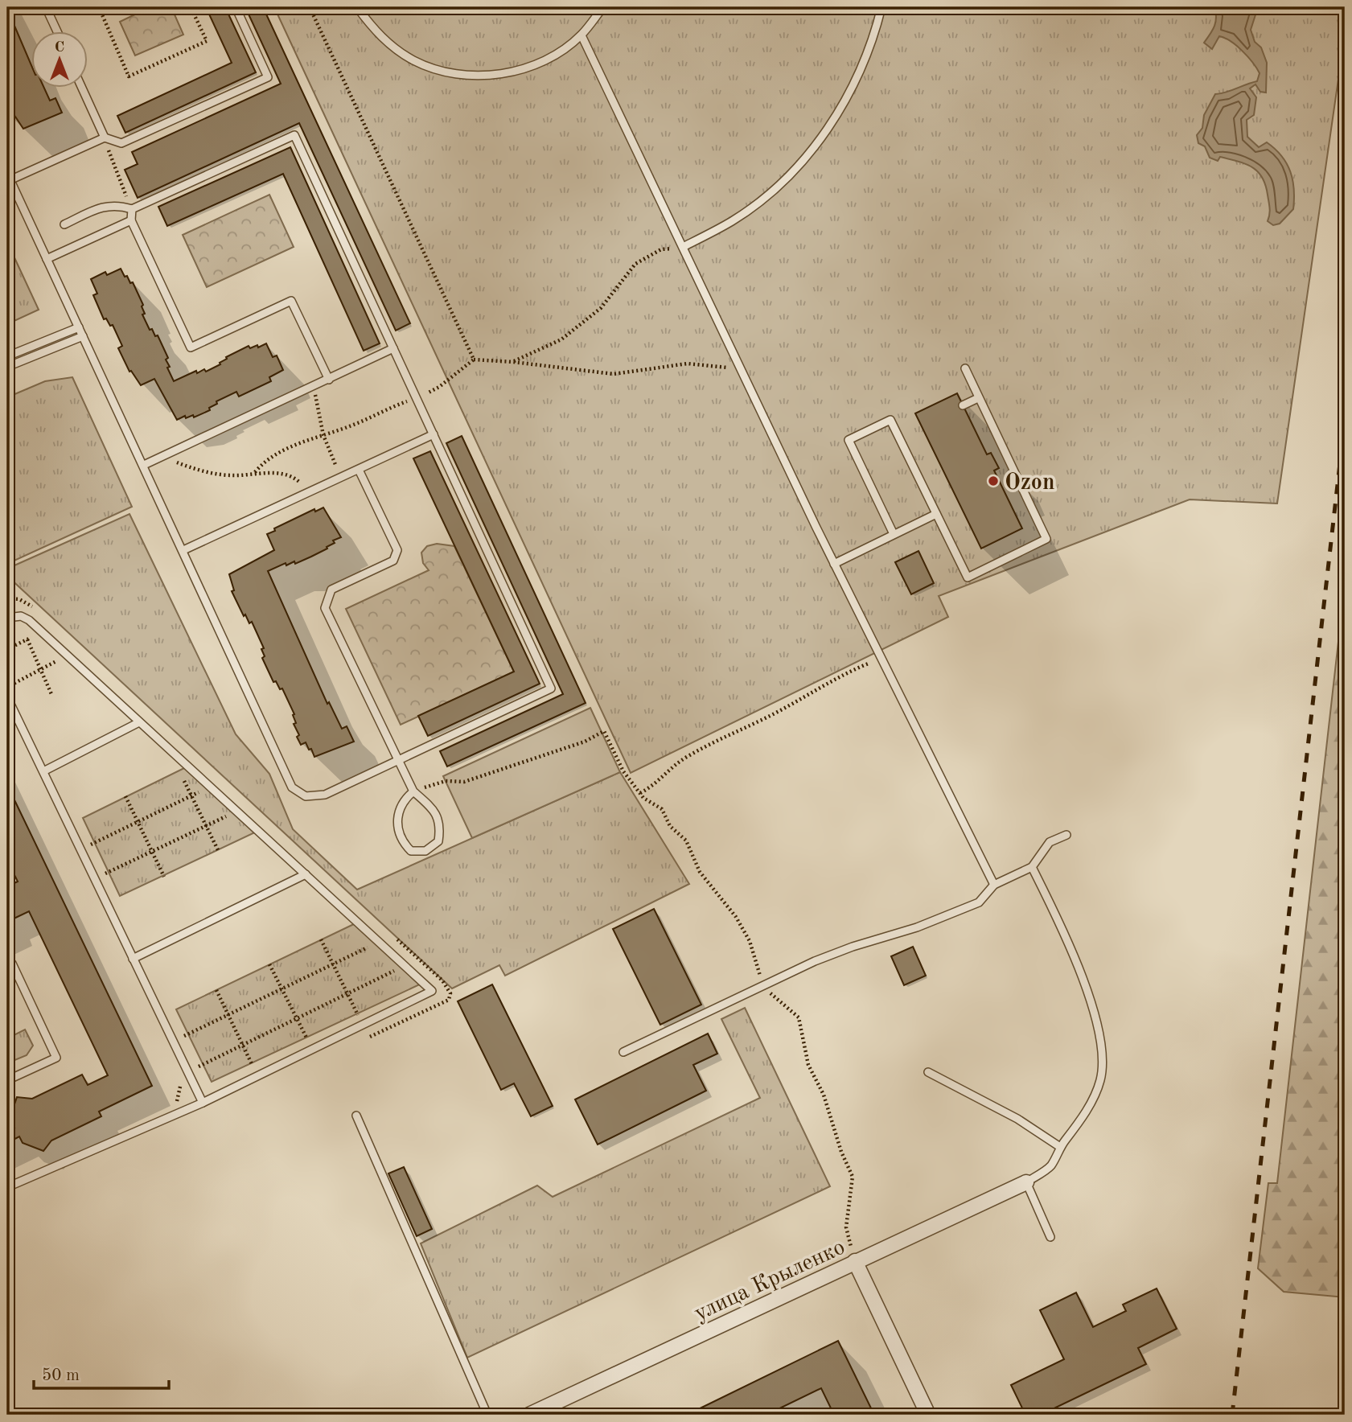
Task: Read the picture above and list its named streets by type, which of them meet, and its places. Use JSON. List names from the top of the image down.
{
  "streets": {
    "street": ["улица Крыленко"]
  },
  "places": ["Ozon"],
  "scale_bar": "50 m",
  "north": "top"
}
